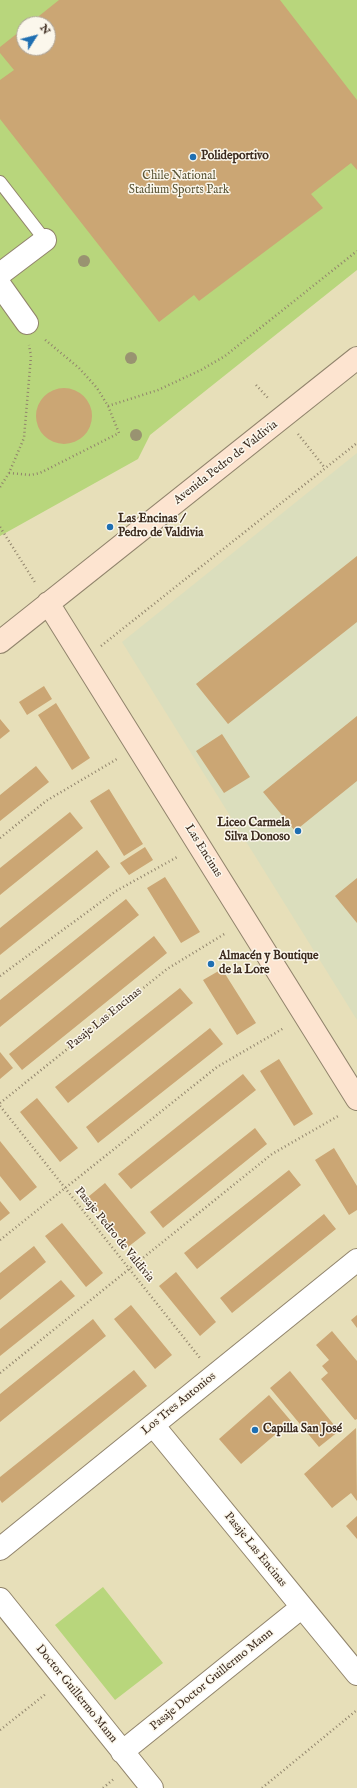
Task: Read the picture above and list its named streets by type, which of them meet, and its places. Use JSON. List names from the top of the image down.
{
  "streets": {
    "street": [
      "Avenida Pedro de Valdivia",
      "Las Encinas",
      "Pasaje Las Encinas",
      "Los Tres Antonios",
      "Pasaje Doctor Guillermo Mann",
      "Doctor Guillermo Mann"
    ],
    "path": ["Pasaje Pedro de Valdivia"]
  },
  "crossings": [
    ["Avenida Pedro de Valdivia", "Las Encinas"],
    ["Pasaje Las Encinas", "Pasaje Pedro de Valdivia"],
    ["Pasaje Las Encinas", "Los Tres Antonios"],
    ["Pasaje Las Encinas", "Pasaje Doctor Guillermo Mann"],
    ["Pasaje Pedro de Valdivia", "Los Tres Antonios"],
    ["Pasaje Doctor Guillermo Mann", "Doctor Guillermo Mann"]
  ],
  "parks": ["Chile National Stadium Sports Park"],
  "places": [
    "Polideportivo",
    "Las Encinas / Pedro de Valdivia",
    "Liceo Carmela Silva Donoso",
    "Almacén y Boutique de la Lore",
    "Capilla San José"
  ],
  "north": "top right"
}
